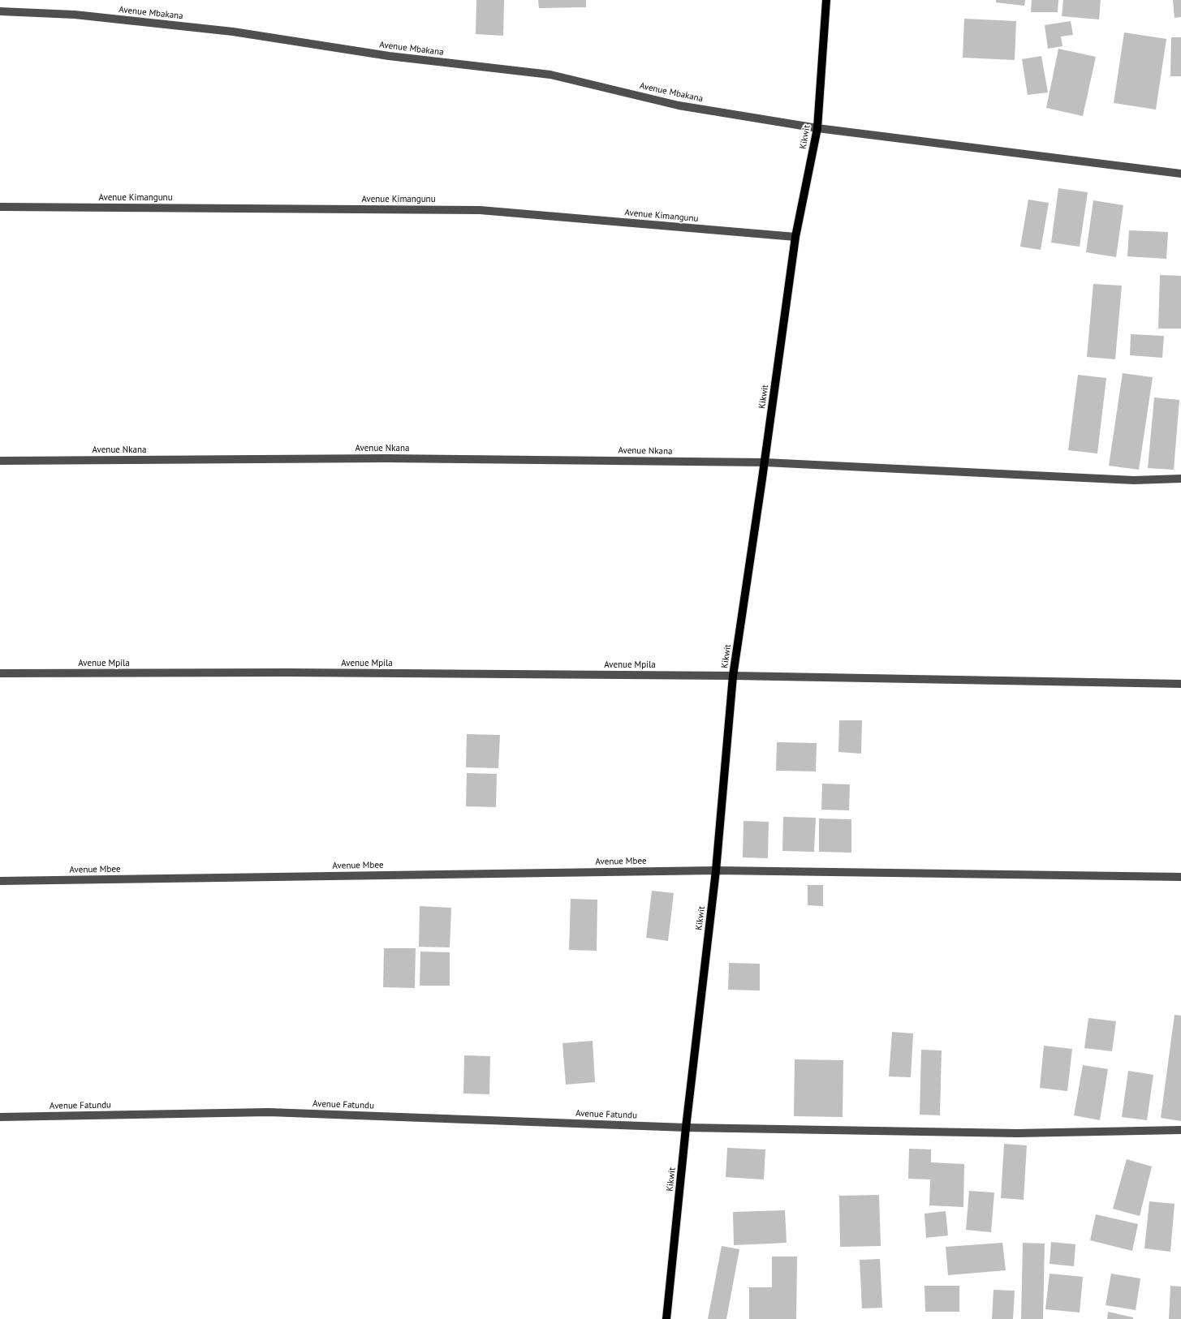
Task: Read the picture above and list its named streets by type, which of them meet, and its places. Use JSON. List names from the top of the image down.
{
  "streets": {
    "main road": ["Kikwit"],
    "street": [
      "Avenue Mbakana",
      "Avenue Kimangunu",
      "Avenue Nkana",
      "Avenue Mpila",
      "Avenue Mbee",
      "Avenue Fatundu"
    ]
  },
  "crossings": [
    ["Avenue Mbakana", "Kikwit"],
    ["Kikwit", "Avenue Kimangunu"],
    ["Kikwit", "Avenue Nkana"],
    ["Kikwit", "Avenue Mpila"],
    ["Kikwit", "Avenue Mbee"],
    ["Kikwit", "Avenue Fatundu"]
  ]
}
